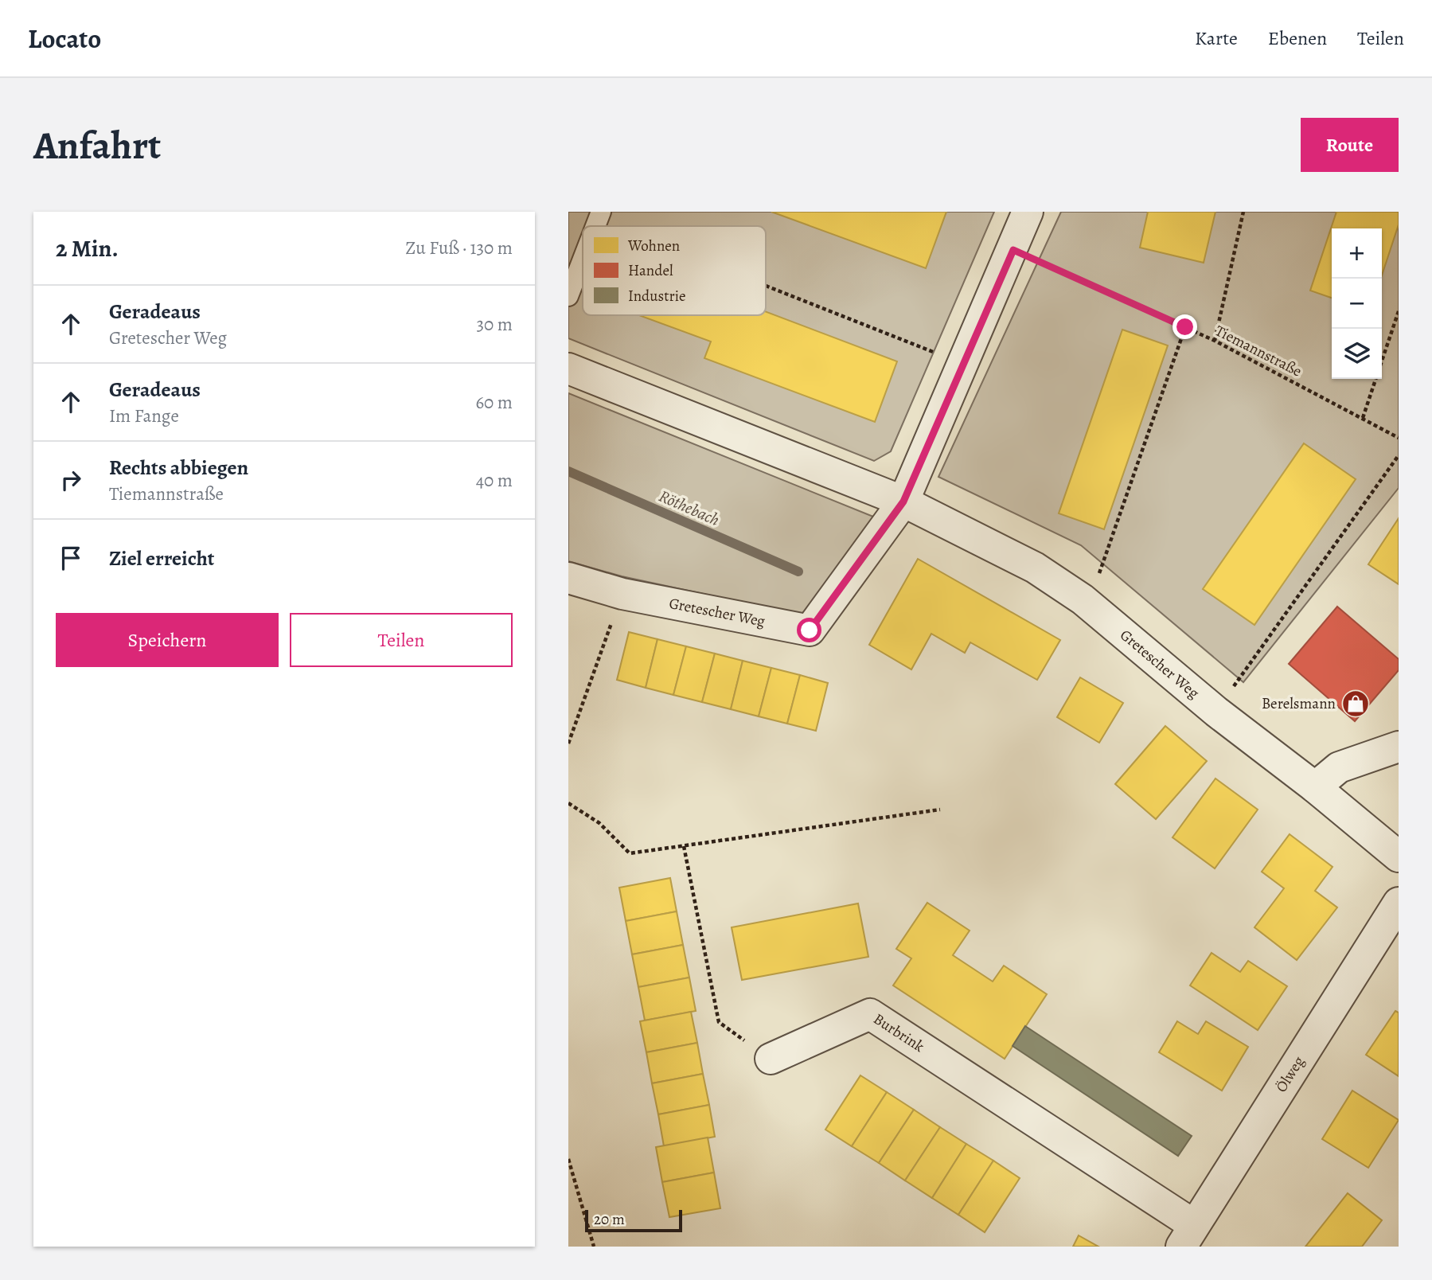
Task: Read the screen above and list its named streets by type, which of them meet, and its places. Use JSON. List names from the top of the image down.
{
  "streets": {
    "street": ["Gretescher Weg", "Burbrink", "Ölweg"],
    "path": ["Tiemannstraße"]
  },
  "crossings": [
    ["Burbrink", "Ölweg"]
  ],
  "water": ["Röthebach"],
  "places": {
    "shop": ["Berelsmann"]
  },
  "legend": ["Wohnen", "Handel", "Industrie"],
  "scale_bar": "20 m",
  "page": {
    "header": "Locato",
    "nav": ["Karte", "Ebenen", "Teilen"],
    "buttons": [
      "Route",
      ["Speichern", "Teilen"]
    ],
    "title": "Anfahrt",
    "heading": ["2 Min.", "Zu Fuß · 130 m"],
    "map_buttons": ["+", "−"],
    "list": [
      ["Geradeaus", "Gretescher Weg", "30 m"],
      ["Geradeaus", "Im Fange", "60 m"],
      ["Rechts abbiegen", "Tiemannstraße", "40 m"],
      "Ziel erreicht"
    ],
    "scale": "20 m"
  }
}
